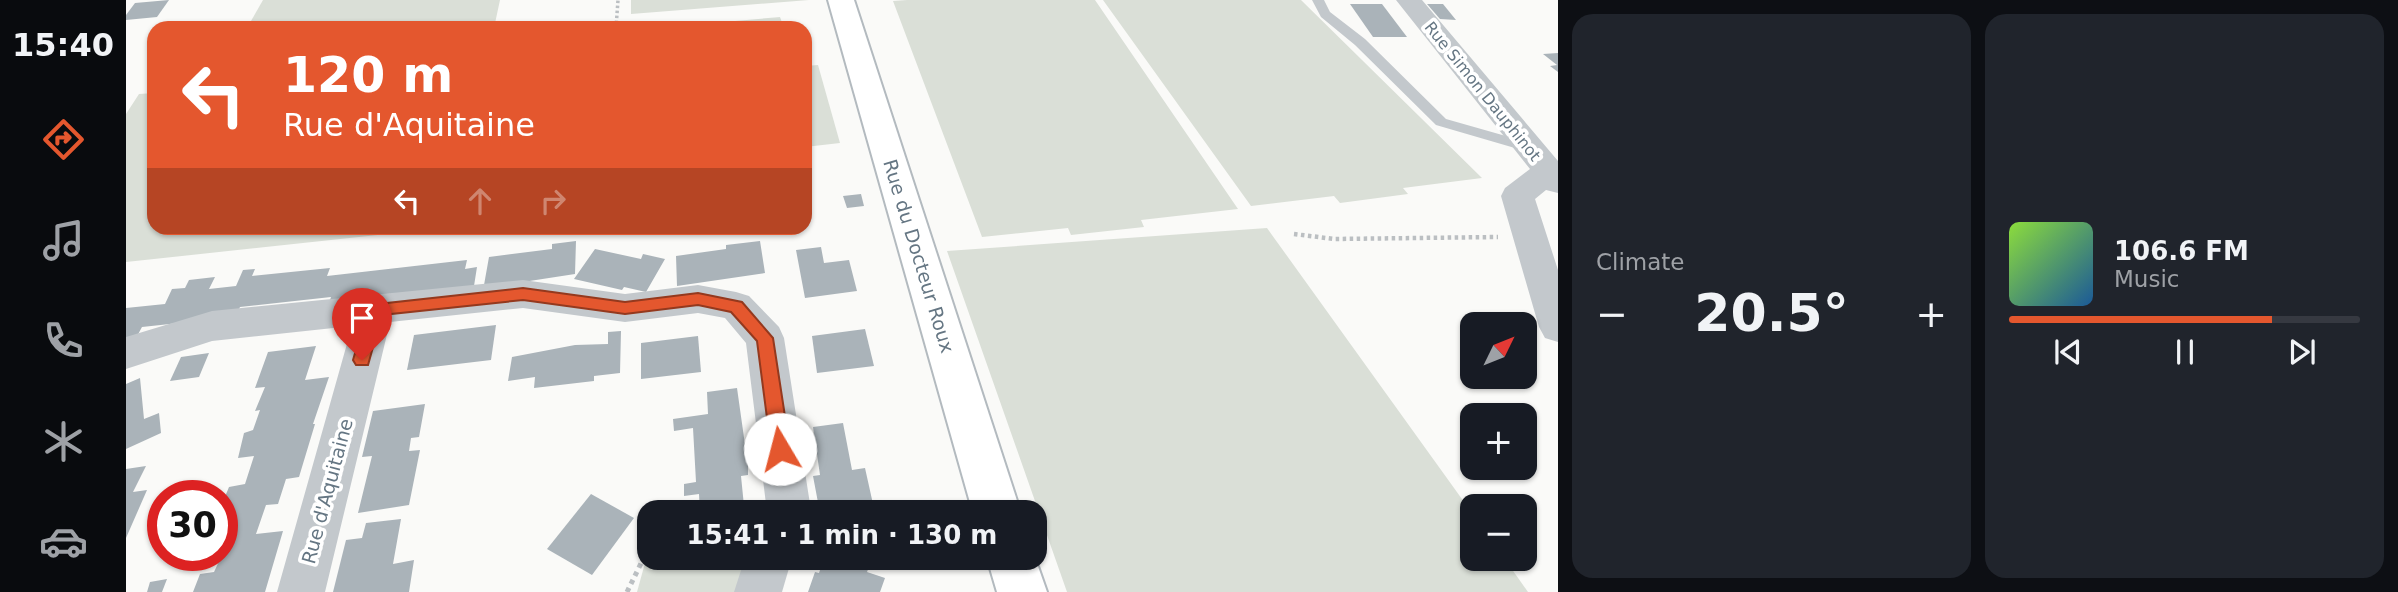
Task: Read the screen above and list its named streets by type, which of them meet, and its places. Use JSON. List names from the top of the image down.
{
  "streets": {
    "street": ["Rue Simon Dauphinot", "Rue du Docteur Roux", "Rue d'Aquitaine"]
  },
  "north": "top right",
  "page": {
    "tabs": "15:40",
    "tile": "Climate",
    "turn": ["120 m", "Rue d'Aquitaine"],
    "song": ["106.6 FM", "Music"],
    "heat": ["−", "20.5°", "+"],
    "map_buttons": ["+", "−"],
    "limit": "30",
    "trip": "15:41 · 1 min · 130 m"
  }
}
